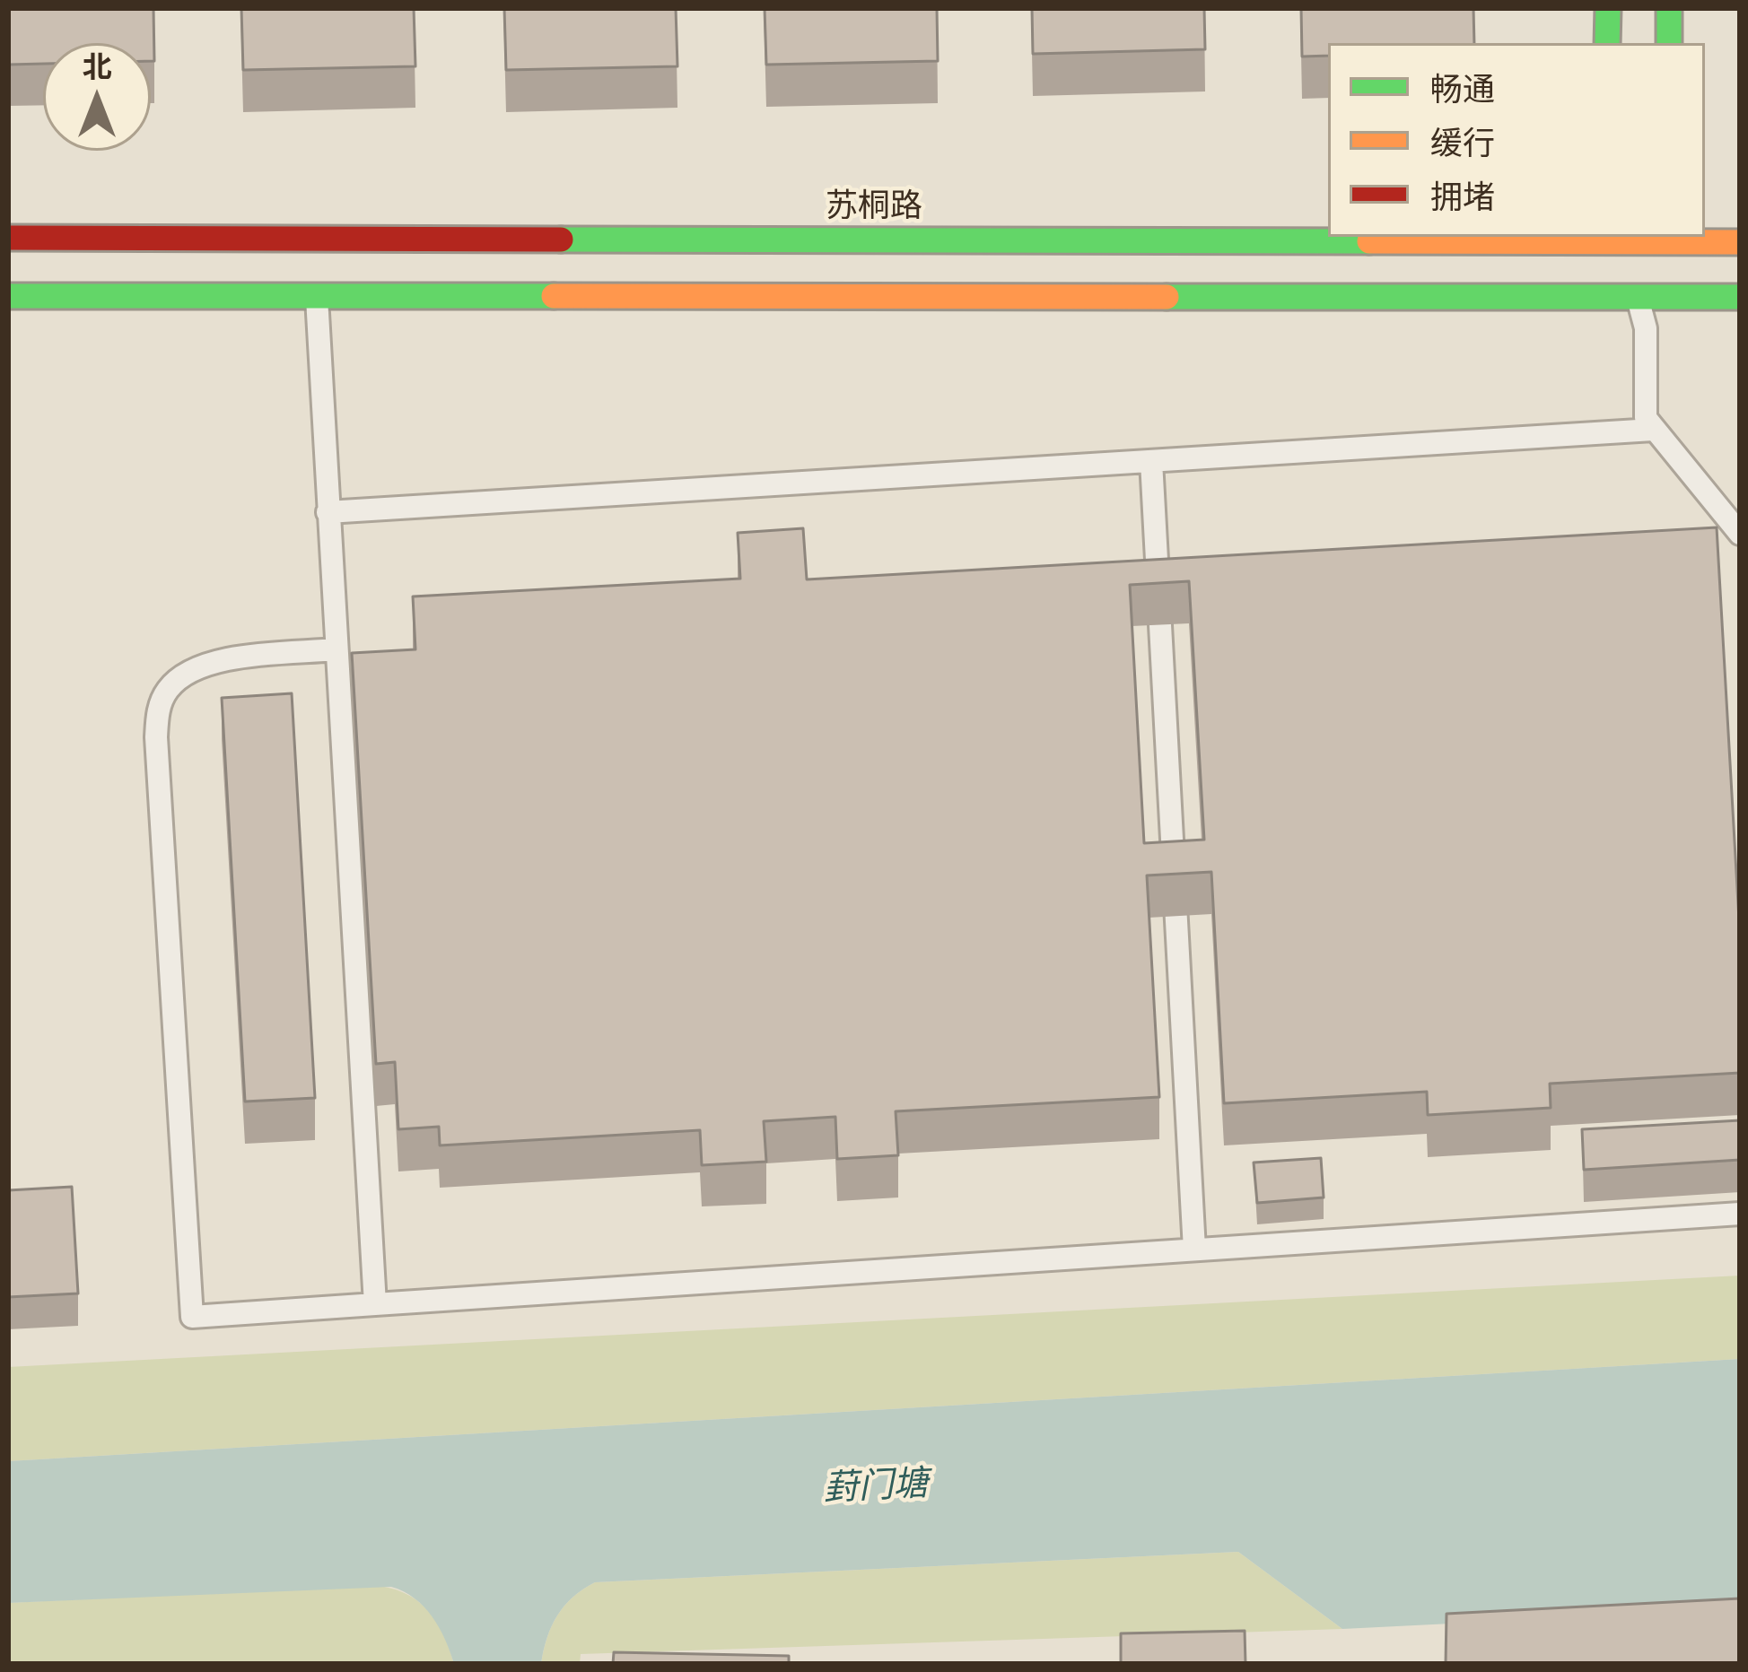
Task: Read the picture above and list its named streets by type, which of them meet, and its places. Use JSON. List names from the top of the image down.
{
  "streets": {
    "main road": ["苏桐路"]
  },
  "water": ["葑门塘"],
  "legend": ["畅通", "缓行", "拥堵"],
  "north": "top"
}
